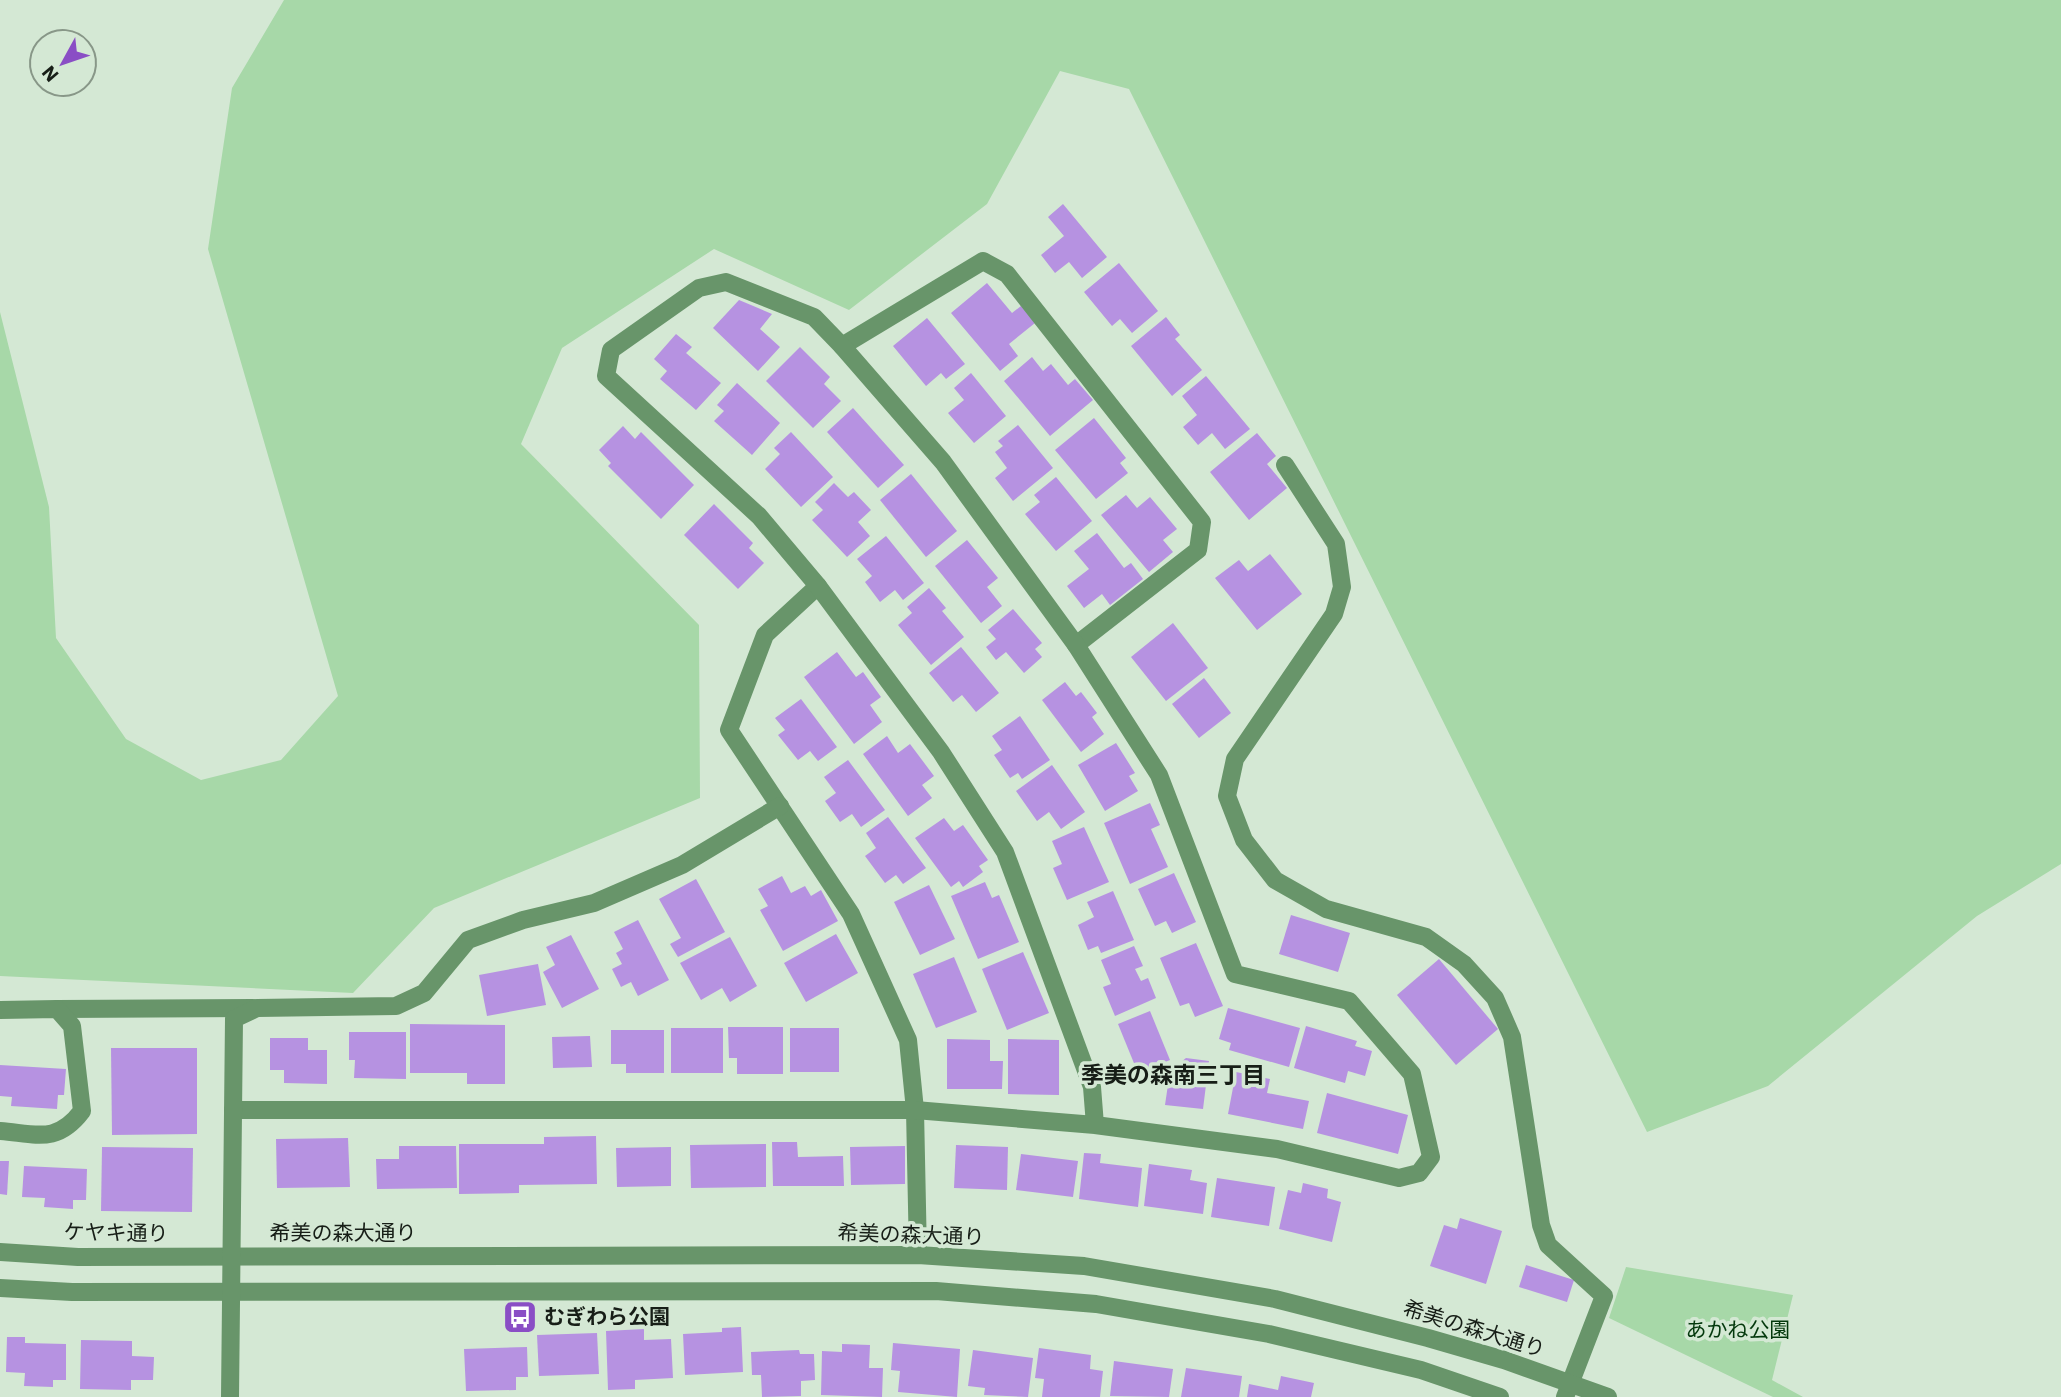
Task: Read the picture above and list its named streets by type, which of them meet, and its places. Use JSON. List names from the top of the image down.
{
  "streets": {
    "street": ["ケヤキ通り", "希美の森大通り"]
  },
  "crossings": [
    ["ケヤキ通り", "希美の森大通り"]
  ],
  "districts": ["季美の森南三丁目"],
  "parks": ["あかね公園"],
  "places": {
    "bus stop": ["むぎわら公園"]
  },
  "north": "bottom left"
}
